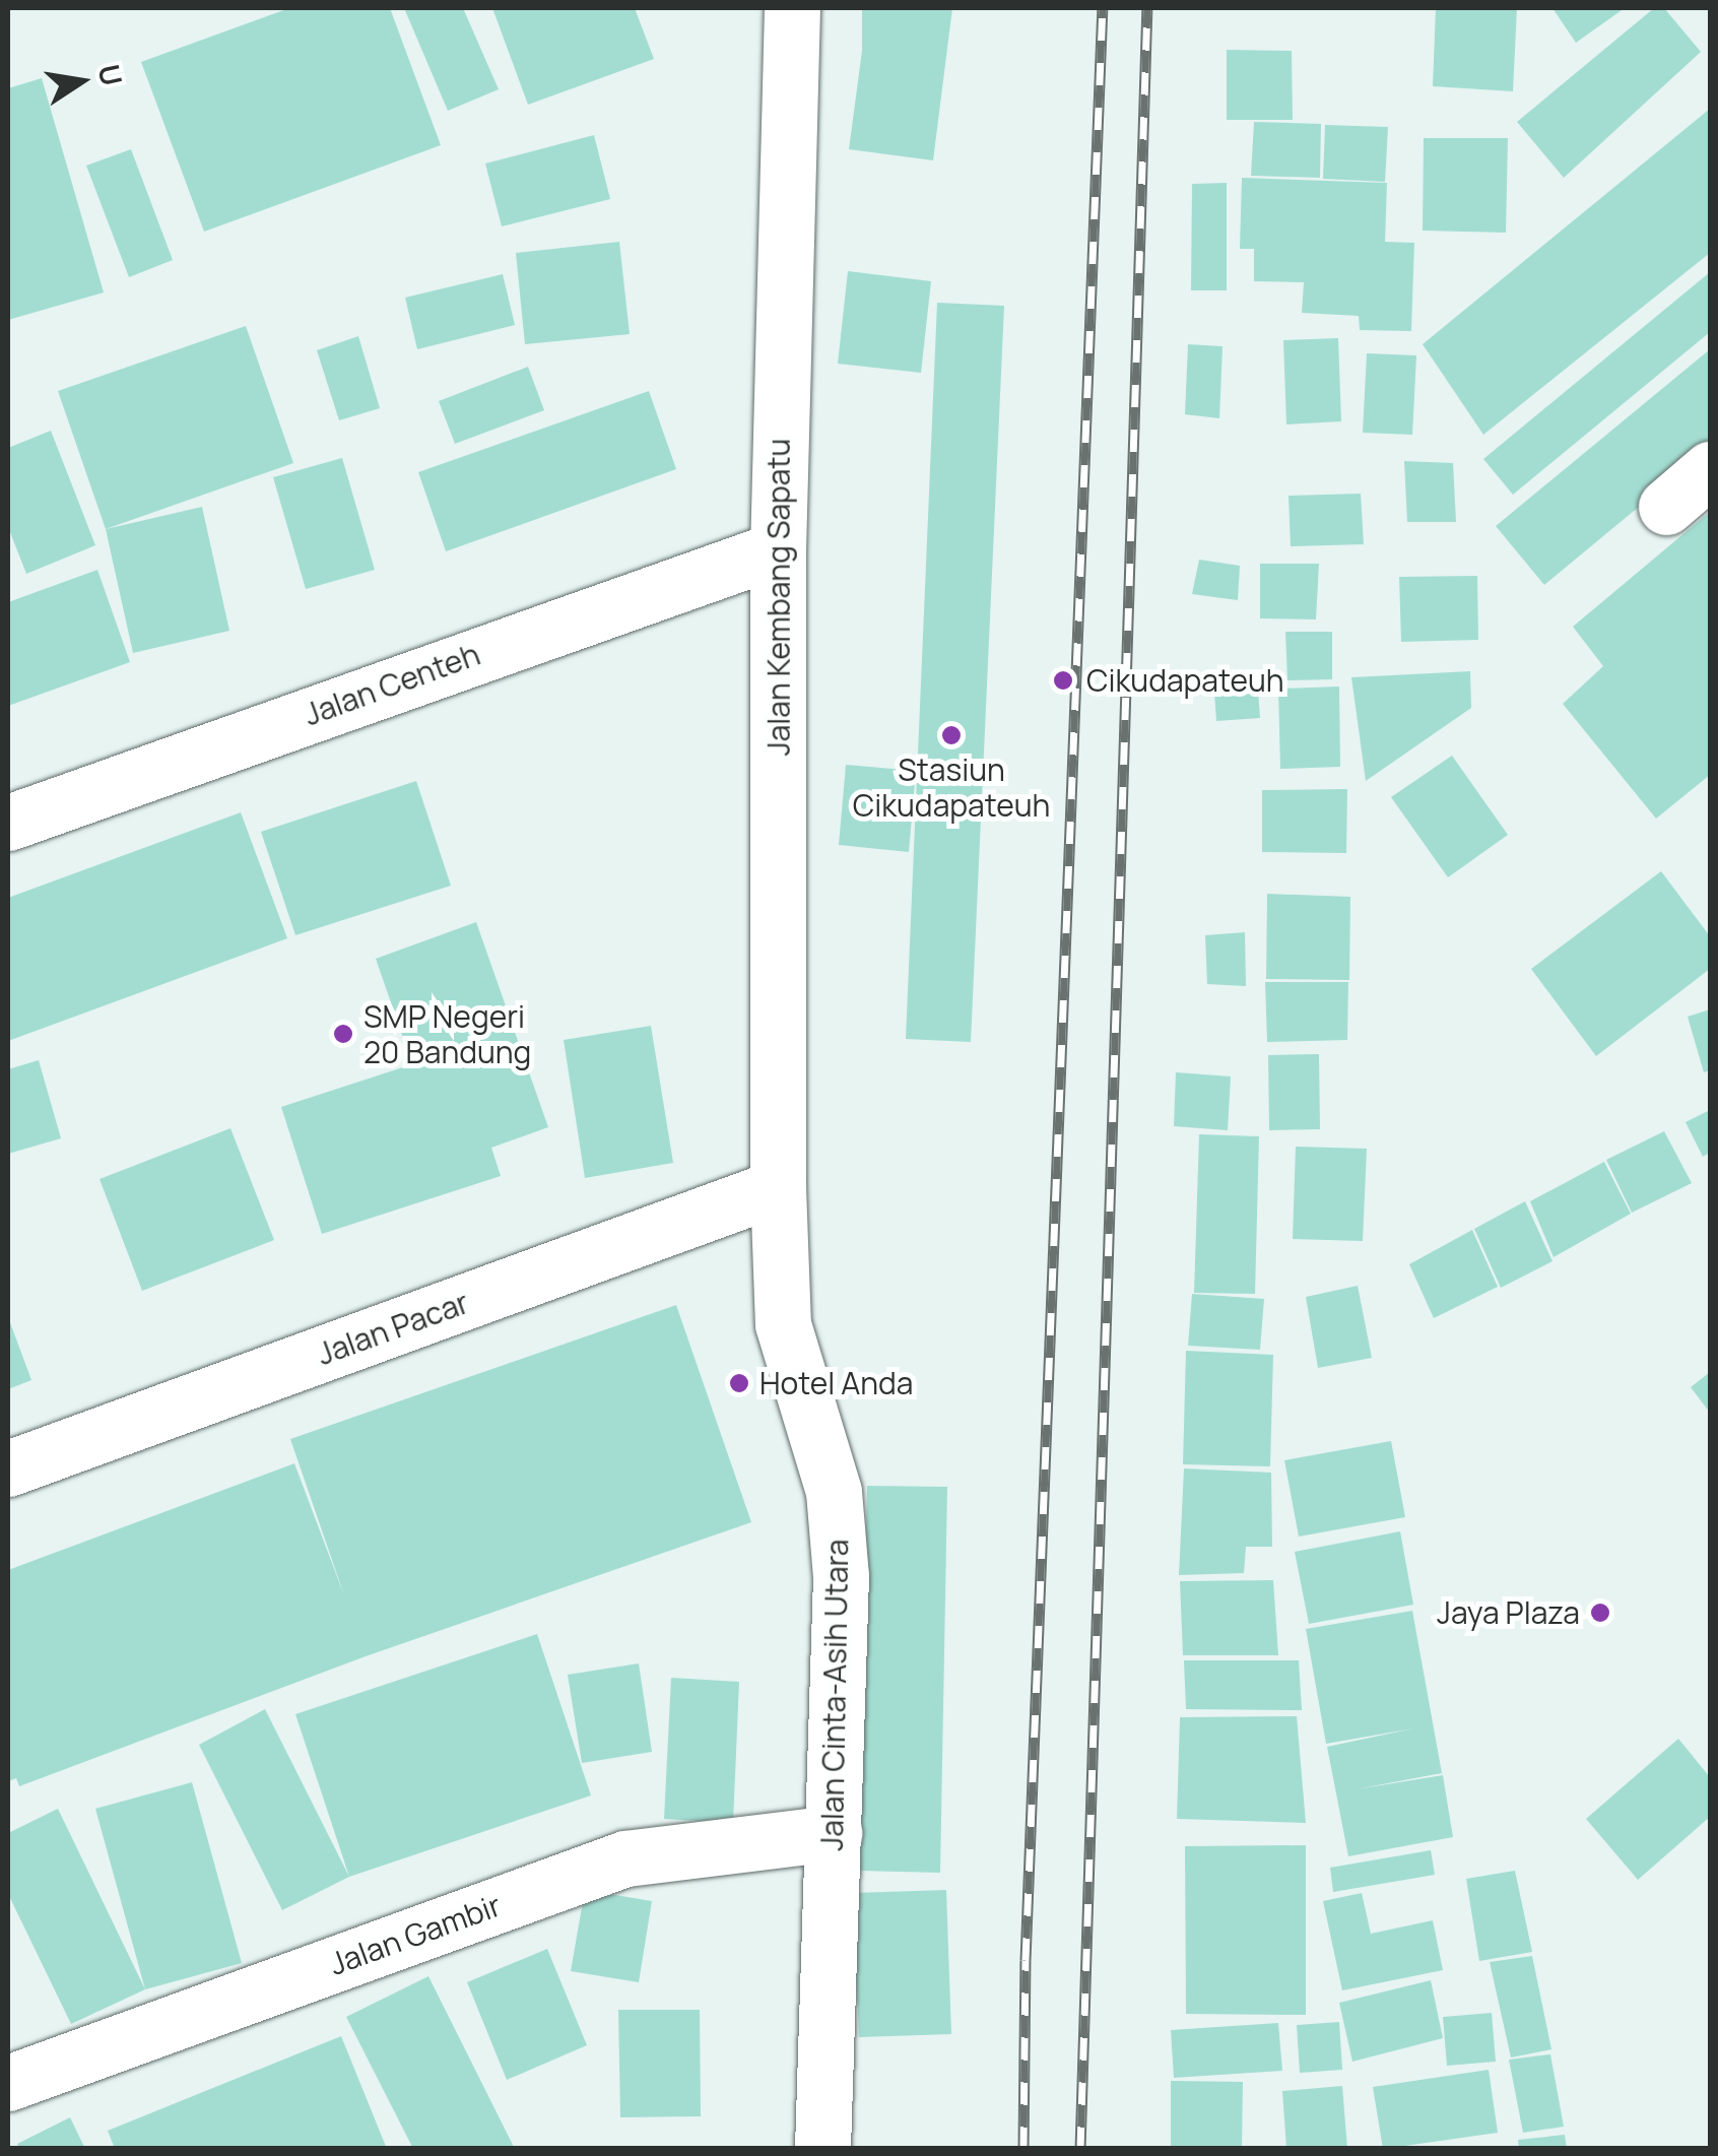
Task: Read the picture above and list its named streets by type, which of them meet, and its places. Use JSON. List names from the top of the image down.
{
  "streets": {
    "street": [
      "Jalan Kembang Sapatu",
      "Jalan Centeh",
      "Jalan Pacar",
      "Jalan Cinta-Asih Utara",
      "Jalan Gambir"
    ]
  },
  "crossings": [
    ["Jalan Kembang Sapatu", "Jalan Centeh"],
    ["Jalan Kembang Sapatu", "Jalan Pacar"],
    ["Jalan Kembang Sapatu", "Jalan Cinta-Asih Utara"],
    ["Jalan Pacar", "Jalan Cinta-Asih Utara"],
    ["Jalan Cinta-Asih Utara", "Jalan Gambir"]
  ],
  "places": [
    "Cikudapateuh",
    "Stasiun Cikudapateuh",
    "SMP Negeri 20 Bandung",
    "Hotel Anda",
    "Jaya Plaza"
  ],
  "north": "right"
}
